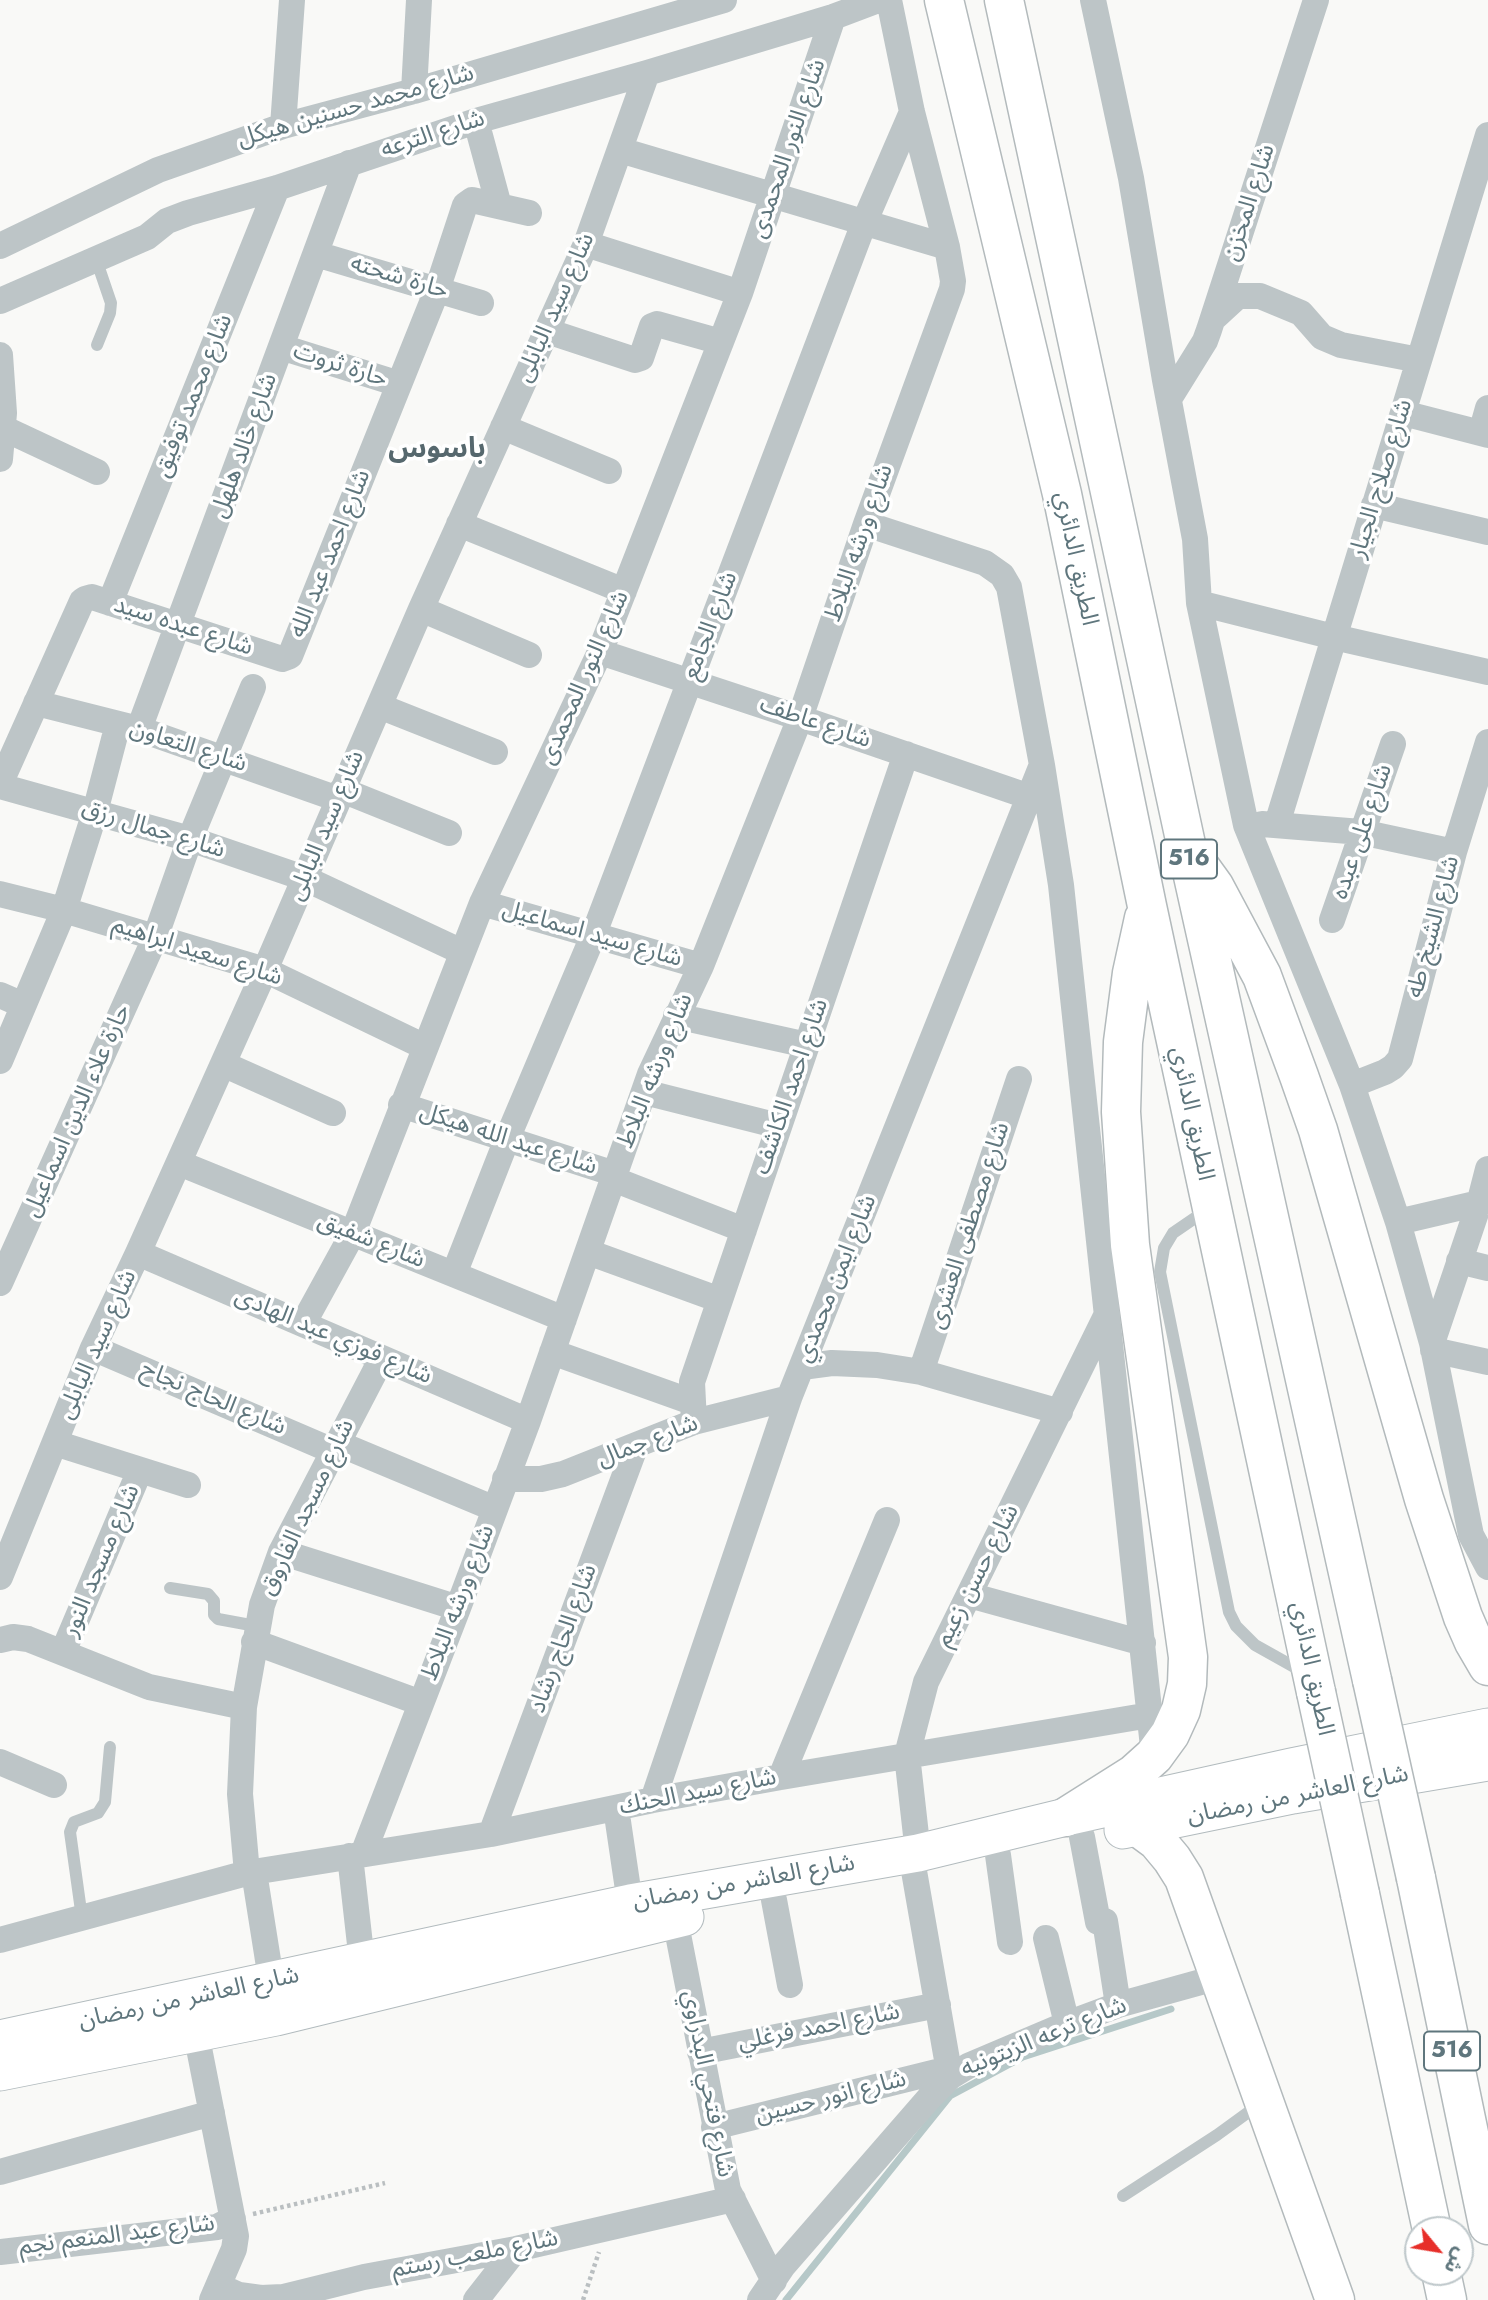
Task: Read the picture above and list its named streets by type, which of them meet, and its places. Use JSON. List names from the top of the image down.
{
  "streets": {
    "highway": ["الطريق الدائري", "516"],
    "main road": ["شارع العاشر من رمضان"],
    "street": [
      "شارع محمد حسنين هيكل",
      "شارع الترعه",
      "شارع النور المحمدى",
      "شارع المخزن",
      "حارة شحته",
      "شارع سيد البابلى",
      "حارة ثروت",
      "شارع محمد توفيق",
      "شارع خالد هلهل",
      "شارع صلاح الجيار",
      "شارع ورشه البلاط",
      "شارع احمد عبد الله",
      "شارع الجامع",
      "شارع عبده سيد",
      "شارع عاطف",
      "شارع التعاون",
      "شارع جمال رزق",
      "شارع على عبده",
      "شارع الشيخ طه",
      "شارع سيد اسماعيل",
      "شارع سعيد ابراهيم",
      "شارع احمد الكاشف",
      "حارة علاء الدين اسماعيل",
      "شارع عبد الله هيكل",
      "شارع مصطفى العشرى",
      "شارع شفيق",
      "شارع ايمن محمدي",
      "شارع فوزي عبد الهادى",
      "شارع الحاج نجاح",
      "شارع جمال",
      "شارع مسجد الفاروق",
      "شارع مسجد النور",
      "شارع حسن زعيم",
      "شارع الحاج رشاد",
      "شارع سيد الحنك",
      "شارع احمد فرغلي",
      "شارع ترعه الزيتونيه",
      "شارع فتحي البدراوي",
      "شارع انور حسين",
      "شارع عبد المنعم نجم",
      "شارع ملعب رستم"
    ]
  },
  "crossings": [
    ["شارع الترعه", "شارع النور المحمدى"],
    ["شارع الترعه", "شارع سيد البابلى"],
    ["شارع الترعه", "شارع محمد توفيق"],
    ["شارع الترعه", "شارع خالد هلهل"],
    ["شارع النور المحمدى", "شارع عاطف"],
    ["شارع النور المحمدى", "شارع سيد اسماعيل"],
    ["شارع النور المحمدى", "شارع سعيد ابراهيم"],
    ["شارع النور المحمدى", "شارع عبد الله هيكل"],
    ["شارع النور المحمدى", "شارع شفيق"],
    ["شارع النور المحمدى", "شارع فوزي عبد الهادى"],
    ["حارة شحته", "شارع خالد هلهل"],
    ["حارة شحته", "شارع احمد عبد الله"],
    ["شارع سيد البابلى", "شارع التعاون"],
    ["شارع سيد البابلى", "شارع جمال رزق"],
    ["شارع سيد البابلى", "شارع سعيد ابراهيم"],
    ["شارع سيد البابلى", "شارع شفيق"],
    ["شارع سيد البابلى", "شارع فوزي عبد الهادى"],
    ["شارع سيد البابلى", "شارع الحاج نجاح"],
    ["حارة ثروت", "شارع خالد هلهل"],
    ["حارة ثروت", "شارع احمد عبد الله"],
    ["شارع محمد توفيق", "شارع عبده سيد"],
    ["شارع خالد هلهل", "شارع عبده سيد"],
    ["شارع خالد هلهل", "شارع التعاون"],
    ["شارع خالد هلهل", "شارع جمال رزق"],
    ["شارع خالد هلهل", "شارع سعيد ابراهيم"],
    ["شارع ورشه البلاط", "شارع عاطف"],
    ["شارع ورشه البلاط", "شارع سيد اسماعيل"],
    ["شارع ورشه البلاط", "شارع عبد الله هيكل"],
    ["شارع ورشه البلاط", "شارع شفيق"],
    ["شارع ورشه البلاط", "شارع فوزي عبد الهادى"],
    ["شارع ورشه البلاط", "شارع الحاج نجاح"],
    ["شارع ورشه البلاط", "شارع جمال"],
    ["شارع ورشه البلاط", "شارع سيد الحنك"],
    ["شارع احمد عبد الله", "شارع عبده سيد"],
    ["شارع الجامع", "شارع عاطف"],
    ["شارع الجامع", "شارع سيد اسماعيل"],
    ["شارع الجامع", "شارع عبد الله هيكل"],
    ["شارع الجامع", "شارع شفيق"],
    ["شارع عبده سيد", "شارع التعاون"],
    ["شارع عاطف", "شارع احمد الكاشف"],
    ["شارع عاطف", "شارع ايمن محمدي"],
    ["شارع التعاون", "حارة علاء الدين اسماعيل"],
    ["شارع جمال رزق", "حارة علاء الدين اسماعيل"],
    ["شارع سعيد ابراهيم", "حارة علاء الدين اسماعيل"],
    ["شارع احمد الكاشف", "شارع عبد الله هيكل"],
    ["شارع احمد الكاشف", "شارع جمال"],
    ["شارع ايمن محمدي", "شارع جمال"],
    ["شارع ايمن محمدي", "شارع سيد الحنك"],
    ["شارع فوزي عبد الهادى", "شارع مسجد الفاروق"],
    ["شارع الحاج نجاح", "شارع مسجد الفاروق"],
    ["شارع جمال", "شارع الحاج رشاد"],
    ["شارع مسجد الفاروق", "شارع سيد الحنك"],
    ["شارع مسجد الفاروق", "شارع العاشر من رمضان"],
    ["شارع حسن زعيم", "شارع سيد الحنك"],
    ["شارع حسن زعيم", "شارع العاشر من رمضان"],
    ["شارع حسن زعيم", "شارع احمد فرغلي"],
    ["شارع حسن زعيم", "شارع ترعه الزيتونيه"],
    ["شارع حسن زعيم", "شارع انور حسين"],
    ["شارع الحاج رشاد", "شارع سيد الحنك"],
    ["شارع العاشر من رمضان", "شارع فتحي البدراوي"],
    ["شارع احمد فرغلي", "شارع فتحي البدراوي"],
    ["شارع ترعه الزيتونيه", "شارع فتحي البدراوي"],
    ["شارع ترعه الزيتونيه", "شارع انور حسين"],
    ["شارع فتحي البدراوي", "شارع انور حسين"],
    ["شارع فتحي البدراوي", "شارع ملعب رستم"]
  ],
  "districts": ["باسوس"],
  "north": "bottom right"
}
